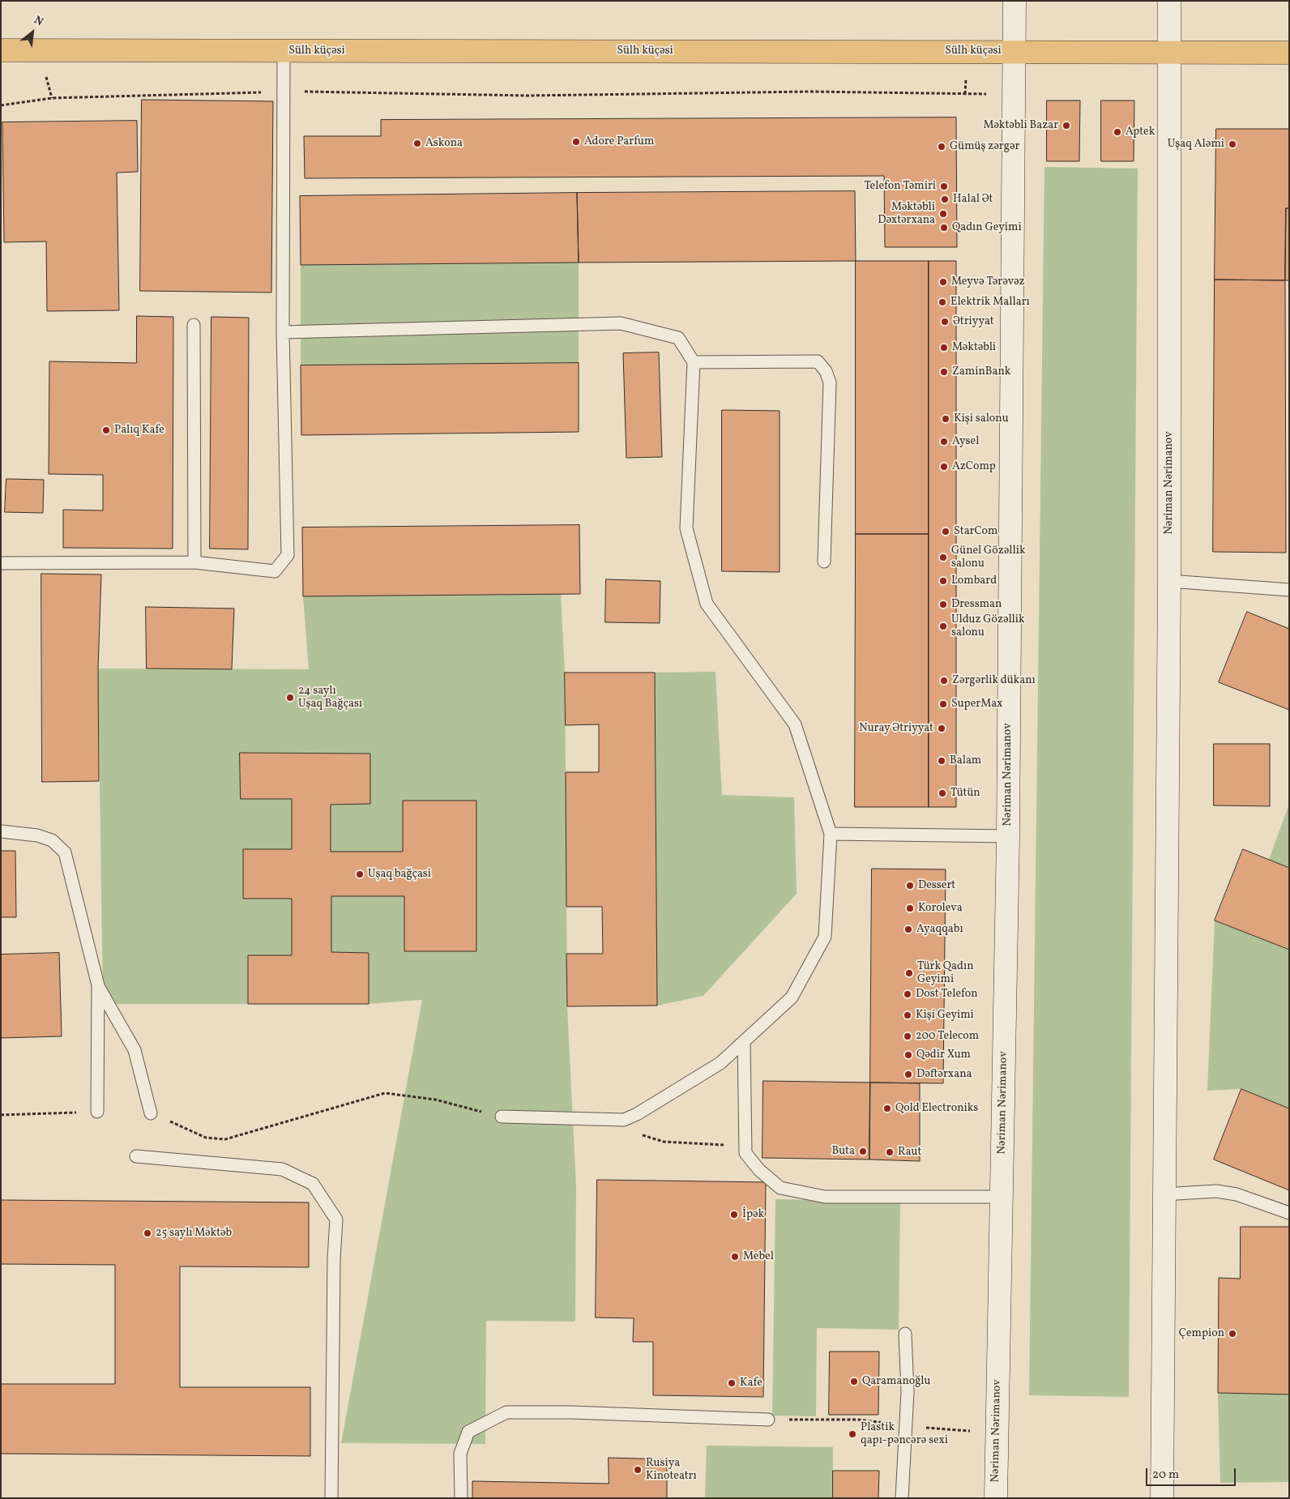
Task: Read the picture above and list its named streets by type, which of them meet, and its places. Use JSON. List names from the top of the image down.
{
  "streets": {
    "highway": ["Sülh küçəsi"],
    "main road": ["Nəriman Nərimanov"]
  },
  "crossings": [
    ["Sülh küçəsi", "Nəriman Nərimanov"]
  ],
  "places": [
    "Məktəbli Bazar",
    "Aptek",
    "Adore Parfum",
    "Askona",
    "Uşaq Aləmi",
    "Gümüş zərgər",
    "Telefon Təmiri",
    "Halal Ət",
    "Məktəbli Dəxtərxana",
    "Qadın Geyimi",
    "Meyvə Tərəvəz",
    "Elektrik Malları",
    "Ətriyyat",
    "Məktəbli",
    "ZaminBank",
    "Kişi salonu",
    "Palıq Kafe",
    "Aysel",
    "AzComp",
    "StarCom",
    "Günel Gözəllik salonu",
    "Lombard",
    "Dressman",
    "Ulduz Gözəllik salonu",
    "Zərgərlik dükanı",
    "24 saylı Uşaq Bağçası",
    "SuperMax",
    "Nuray Ətriyyat",
    "Balam",
    "Tütün",
    "Uşaq bağçasi",
    "Dessert",
    "Koroleva",
    "Ayaqqabı",
    "Türk Qadın Geyimi",
    "Dost Telefon",
    "Kişi Geyimi",
    "200 Telecom",
    "Qədir Xum",
    "Dəftərxana",
    "Qold Electroniks",
    "Buta",
    "Raut",
    "İpək",
    "25 saylı Məktəb",
    "Mebel",
    "Çempion",
    "Qaramanoğlu",
    "Kafe",
    "Plastik qapı-pəncərə sexi",
    "Rusiya Kinoteatrı"
  ],
  "scale_bar": "20 m",
  "north": "top right"
}
